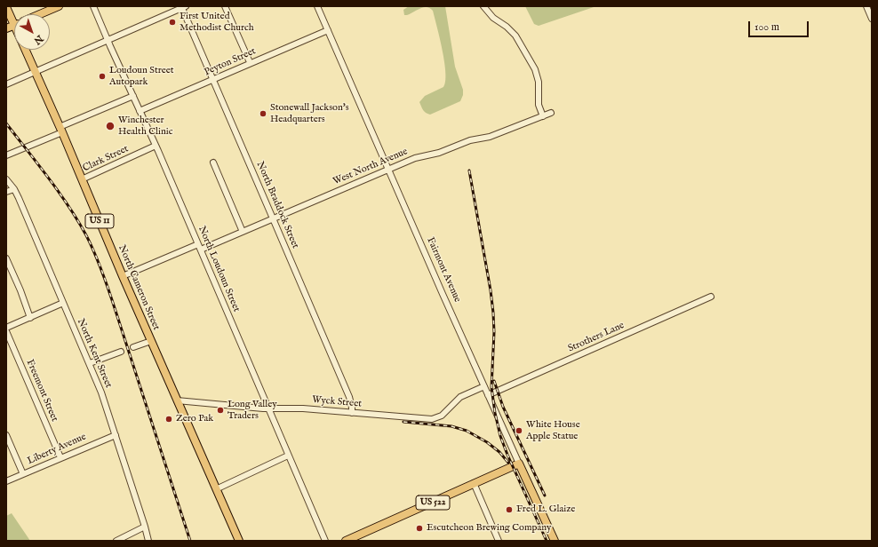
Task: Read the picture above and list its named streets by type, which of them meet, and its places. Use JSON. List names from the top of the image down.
{
  "streets": {
    "main road": [
      "US 11",
      "Fairmont Avenue",
      "North Cameron Street",
      "US 522"
    ],
    "street": [
      "Peyton Street",
      "Clark Street",
      "West North Avenue",
      "North Braddock Street",
      "North Loudoun Street",
      "Strothers Lane",
      "North Kent Street",
      "Freemont Street",
      "Wyck Street",
      "Liberty Avenue"
    ]
  },
  "crossings": [
    ["Peyton Street", "North Braddock Street"],
    ["Peyton Street", "North Loudoun Street"],
    ["Peyton Street", "Fairmont Avenue"],
    ["Clark Street", "North Loudoun Street"],
    ["Clark Street", "North Cameron Street"],
    ["West North Avenue", "North Braddock Street"],
    ["West North Avenue", "North Loudoun Street"],
    ["West North Avenue", "Fairmont Avenue"],
    ["North Braddock Street", "Wyck Street"],
    ["North Loudoun Street", "Wyck Street"],
    ["Fairmont Avenue", "Strothers Lane"],
    ["Fairmont Avenue", "Wyck Street"],
    ["Fairmont Avenue", "US 522"],
    ["North Cameron Street", "Wyck Street"],
    ["North Kent Street", "Liberty Avenue"],
    ["Freemont Street", "Liberty Avenue"]
  ],
  "places": [
    "First United Methodist Church",
    "Loudoun Street Autopark",
    "Stonewall Jackson's Headquarters",
    "Winchester Health Clinic",
    "Long Valley Traders",
    "Zero Pak",
    "White House Apple Statue",
    "Fred L. Glaize",
    "Escutcheon Brewing Company"
  ],
  "scale_bar": "100 m",
  "north": "bottom right"
}
